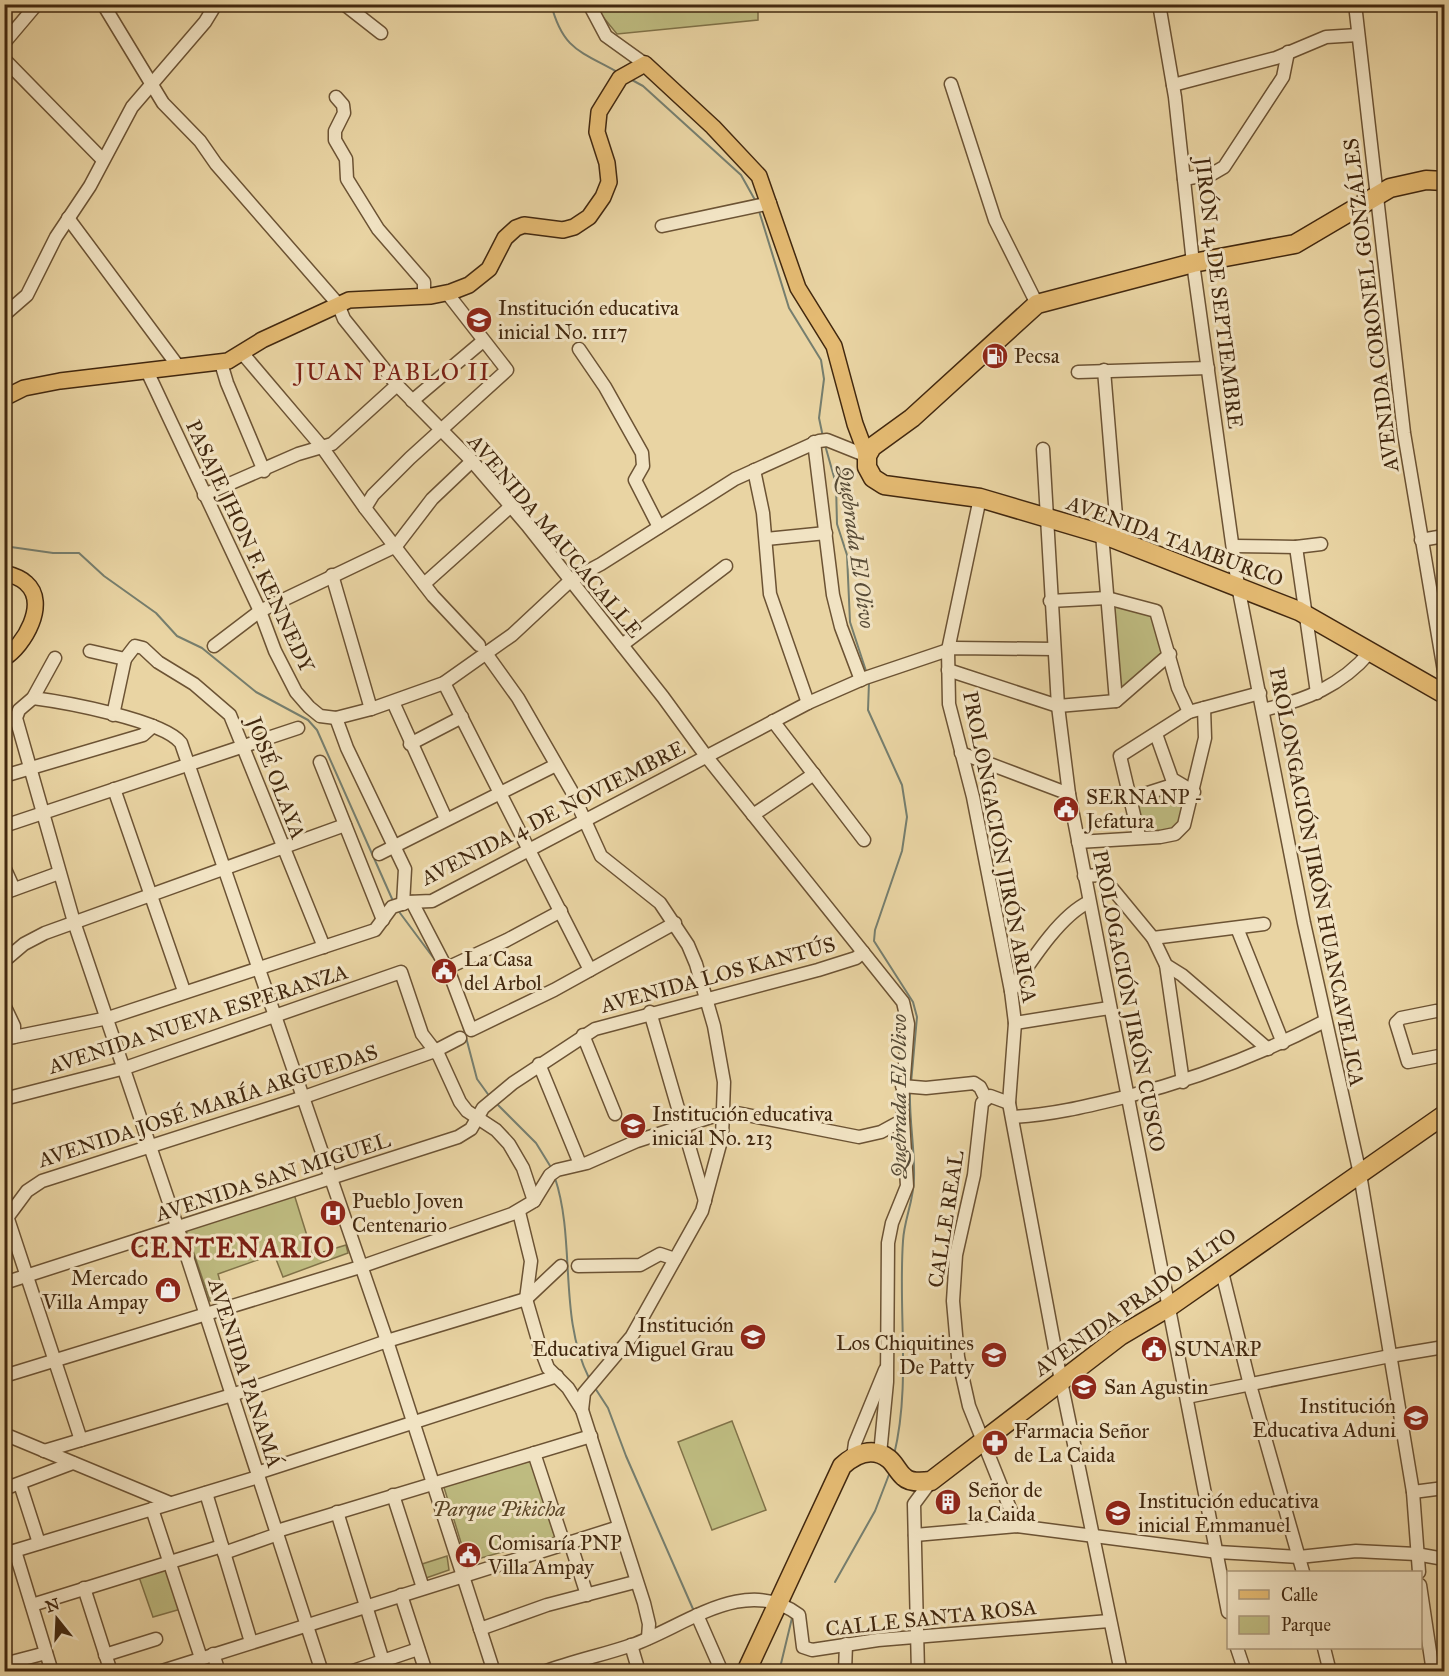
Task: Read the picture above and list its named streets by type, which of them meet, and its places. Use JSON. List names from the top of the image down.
{
  "streets": {
    "highway": ["AVENIDA TAMBURCO", "AVENIDA PRADO ALTO"],
    "street": [
      "JIRÓN 14 DE SEPTIEMBRE",
      "AVENIDA CORONEL GONZÁLES",
      "AVENIDA MAUCACALLE",
      "PASAJE JHON F. KENNEDY",
      "JOSÉ OLAYA",
      "AVENIDA 4 DE NOVIEMBRE",
      "PROLONGACIÓN JIRÓN ARICA",
      "PROLONGACIÓN JIRÓN HUANCAVELICA",
      "AVENIDA LOS KANTÚS",
      "PROLOGACIÓN JIRÓN CUSCO",
      "AVENIDA NUEVA ESPERANZA",
      "AVENIDA JOSÉ MARÍA ARGUEDAS",
      "AVENIDA SAN MIGUEL",
      "CALLE REAL",
      "AVENIDA PANAMÁ",
      "CALLE SANTA ROSA"
    ]
  },
  "crossings": [
    ["JIRÓN 14 DE SEPTIEMBRE", "AVENIDA TAMBURCO"],
    ["JIRÓN 14 DE SEPTIEMBRE", "PROLONGACIÓN JIRÓN HUANCAVELICA"],
    ["AVENIDA MAUCACALLE", "AVENIDA 4 DE NOVIEMBRE"],
    ["AVENIDA MAUCACALLE", "AVENIDA LOS KANTÚS"],
    ["AVENIDA TAMBURCO", "PROLONGACIÓN JIRÓN ARICA"],
    ["AVENIDA TAMBURCO", "PROLONGACIÓN JIRÓN HUANCAVELICA"],
    ["AVENIDA TAMBURCO", "PROLOGACIÓN JIRÓN CUSCO"],
    ["AVENIDA 4 DE NOVIEMBRE", "PROLONGACIÓN JIRÓN ARICA"],
    ["AVENIDA 4 DE NOVIEMBRE", "PROLOGACIÓN JIRÓN CUSCO"],
    ["PROLONGACIÓN JIRÓN ARICA", "AVENIDA PRADO ALTO"],
    ["PROLONGACIÓN JIRÓN ARICA", "CALLE SANTA ROSA"],
    ["PROLONGACIÓN JIRÓN HUANCAVELICA", "AVENIDA PRADO ALTO"],
    ["AVENIDA LOS KANTÚS", "AVENIDA SAN MIGUEL"],
    ["PROLOGACIÓN JIRÓN CUSCO", "AVENIDA PRADO ALTO"],
    ["AVENIDA NUEVA ESPERANZA", "AVENIDA JOSÉ MARÍA ARGUEDAS"],
    ["AVENIDA NUEVA ESPERANZA", "AVENIDA PANAMÁ"],
    ["AVENIDA JOSÉ MARÍA ARGUEDAS", "AVENIDA PANAMÁ"],
    ["AVENIDA SAN MIGUEL", "AVENIDA PANAMÁ"],
    ["CALLE REAL", "AVENIDA PRADO ALTO"]
  ],
  "districts": ["JUAN PABLO II", "CENTENARIO"],
  "water": ["Quebrada El Olivo"],
  "parks": ["Parque Pikicha"],
  "places": {
    "school or university": [
      "Institución educativa inicial No. 1117",
      "Institución educativa inicial No. 213",
      "Institución Educativa Miguel Grau",
      "Los Chiquitines De Patty",
      "San Agustin",
      "Institución Educativa Aduni",
      "Institución educativa inicial Emmanuel"
    ],
    "fuel station": ["Pecsa"],
    "public building": [
      "SERNANP - Jefatura",
      "La Casa del Arbol",
      "SUNARP",
      "Comisaría PNP Villa Ampay"
    ],
    "hospital": ["Pueblo Joven Centenario"],
    "shop": ["Mercado Villa Ampay"],
    "pharmacy": ["Farmacia Señor de La Caida"],
    "building": ["Señor de la Caida"]
  },
  "legend": ["Calle", "Parque"],
  "north": "top"
}
